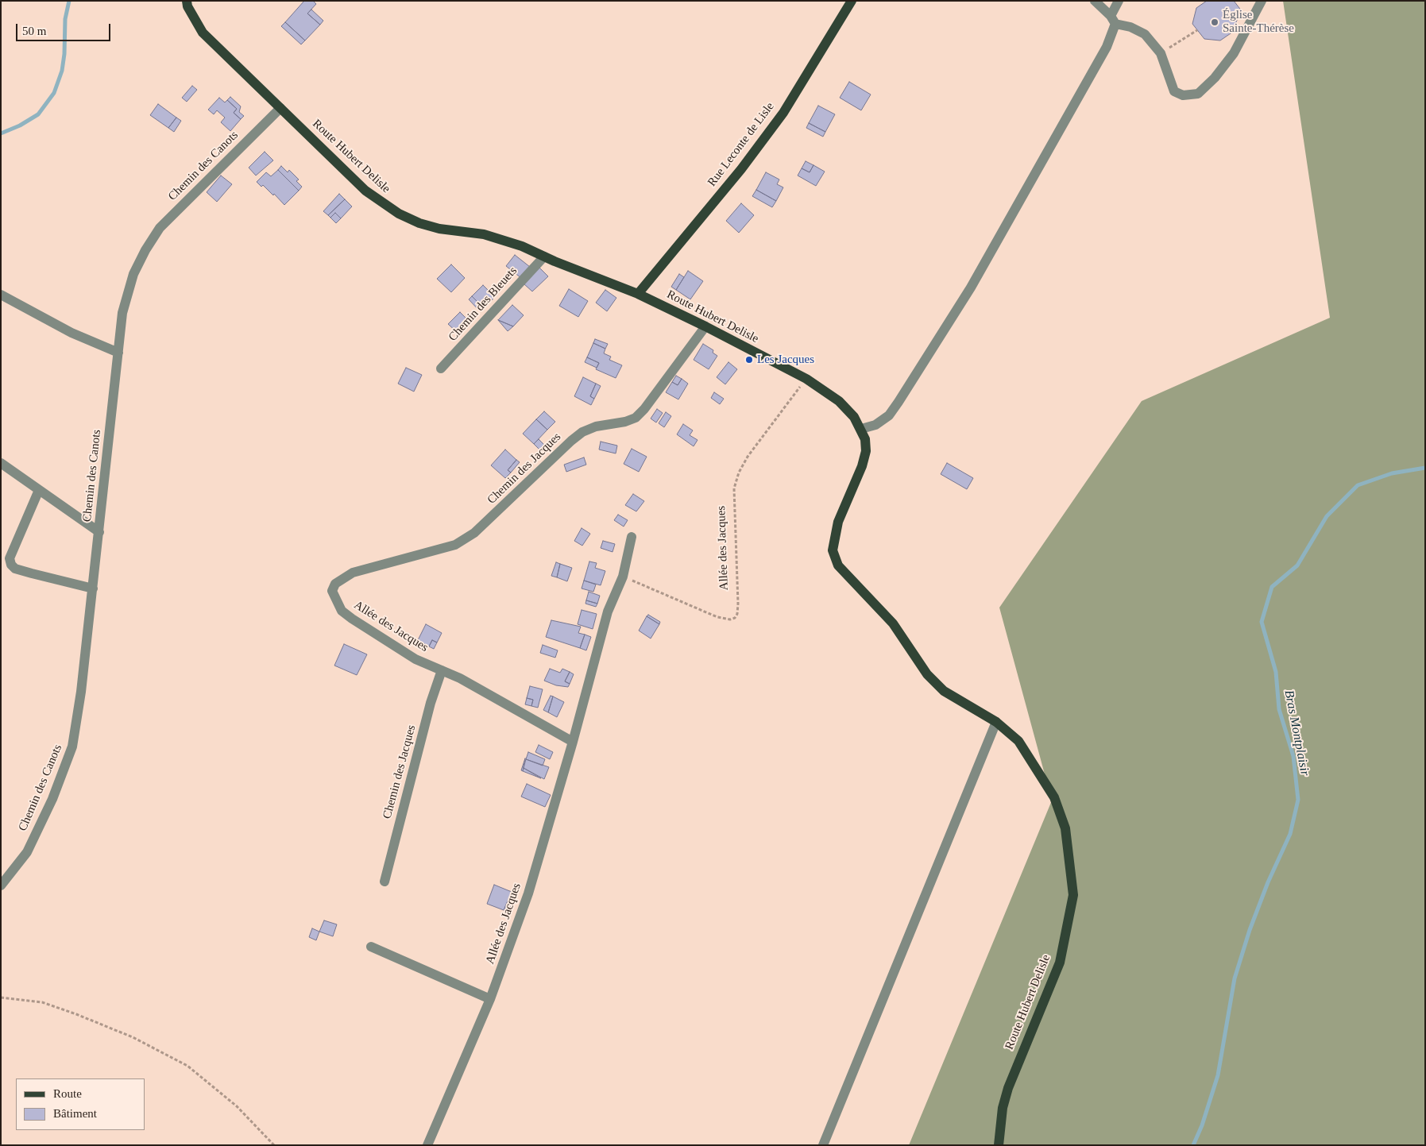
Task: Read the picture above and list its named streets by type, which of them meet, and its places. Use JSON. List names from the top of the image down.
{
  "streets": {
    "main road": ["Rue Leconte de Lisle", "Route Hubert Delisle"],
    "street": [
      "Chemin des Canots",
      "Chemin des Bleuets",
      "Chemin des Jacques",
      "Allée des Jacques"
    ]
  },
  "crossings": [
    ["Rue Leconte de Lisle", "Route Hubert Delisle"],
    ["Route Hubert Delisle", "Chemin des Canots"],
    ["Route Hubert Delisle", "Chemin des Bleuets"],
    ["Route Hubert Delisle", "Chemin des Jacques"],
    ["Route Hubert Delisle", "Allée des Jacques"],
    ["Chemin des Jacques", "Allée des Jacques"]
  ],
  "water": ["Bras Montplaisir"],
  "places": ["Église Sainte-Thérèse", "Les Jacques"],
  "legend": ["Route", "Bâtiment"],
  "scale_bar": "50 m"
}
